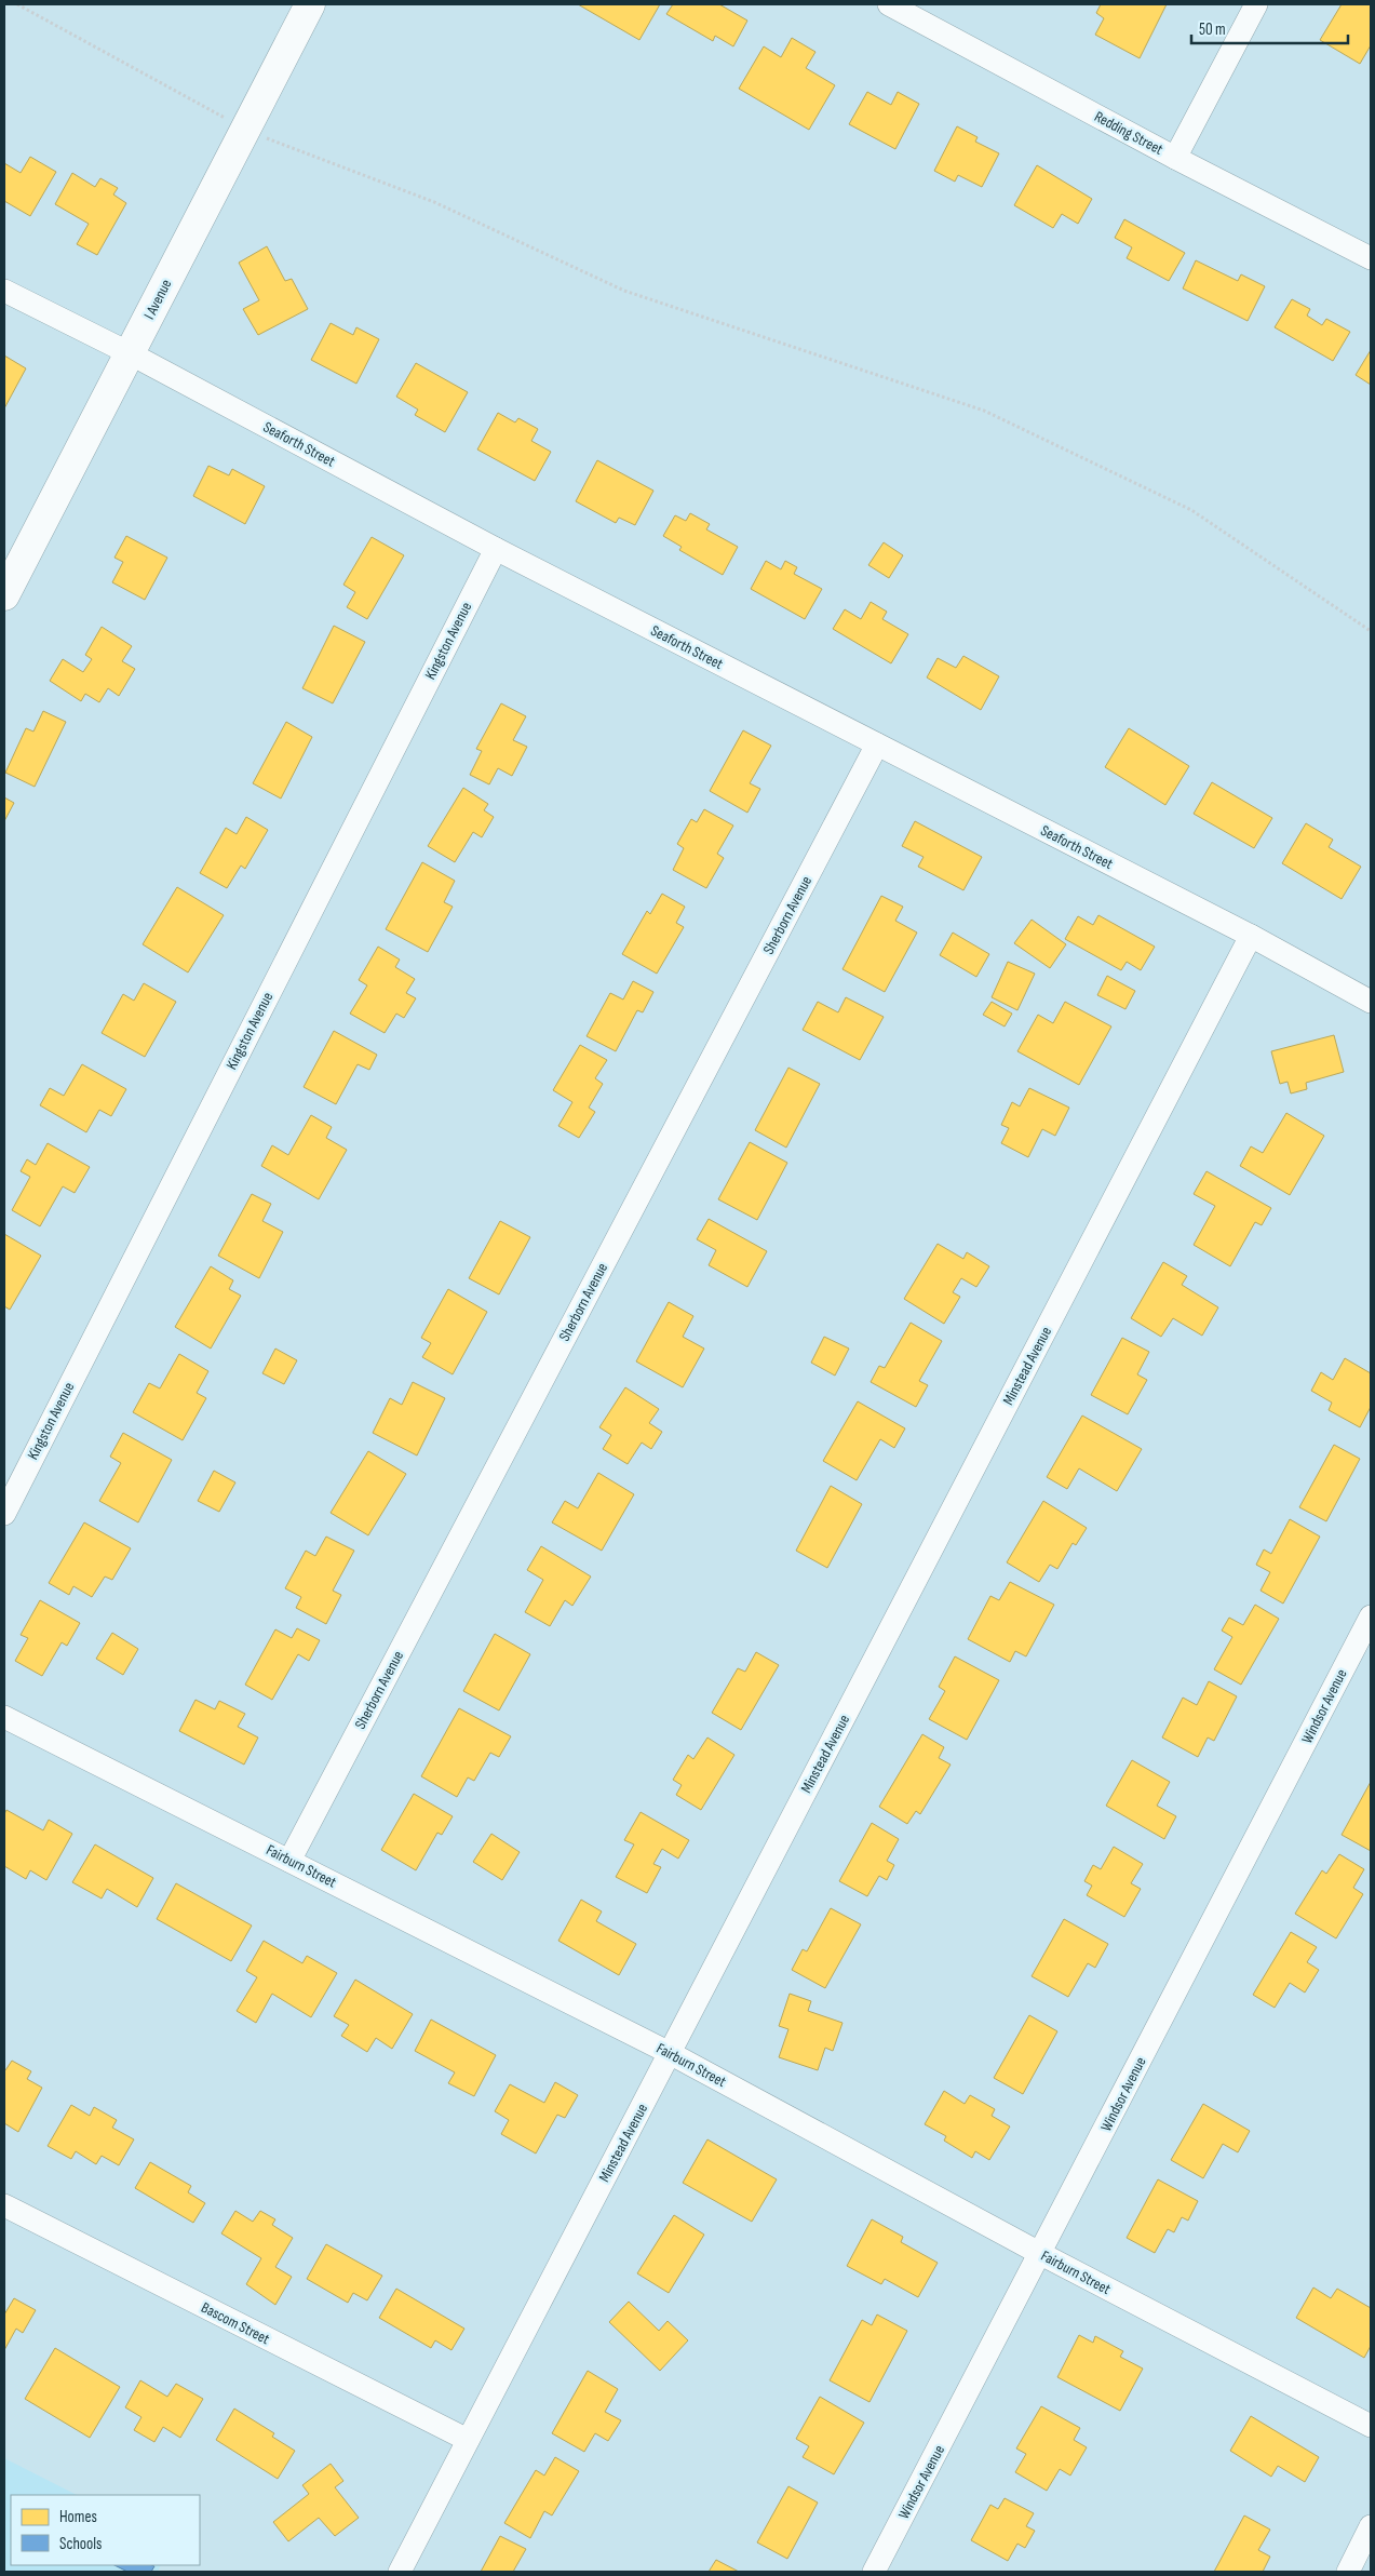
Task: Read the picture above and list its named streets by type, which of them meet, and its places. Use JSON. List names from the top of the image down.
{
  "streets": {
    "main road": ["I Avenue"],
    "street": [
      "Redding Street",
      "Seaforth Street",
      "Kingston Avenue",
      "Sherborn Avenue",
      "Minstead Avenue",
      "Windsor Avenue",
      "Fairburn Street",
      "Bascom Street"
    ]
  },
  "crossings": [
    ["I Avenue", "Seaforth Street"],
    ["Seaforth Street", "Kingston Avenue"],
    ["Seaforth Street", "Sherborn Avenue"],
    ["Seaforth Street", "Minstead Avenue"],
    ["Sherborn Avenue", "Fairburn Street"],
    ["Minstead Avenue", "Fairburn Street"],
    ["Minstead Avenue", "Bascom Street"],
    ["Windsor Avenue", "Fairburn Street"]
  ],
  "legend": ["Homes", "Schools"],
  "scale_bar": "50 m"
}
